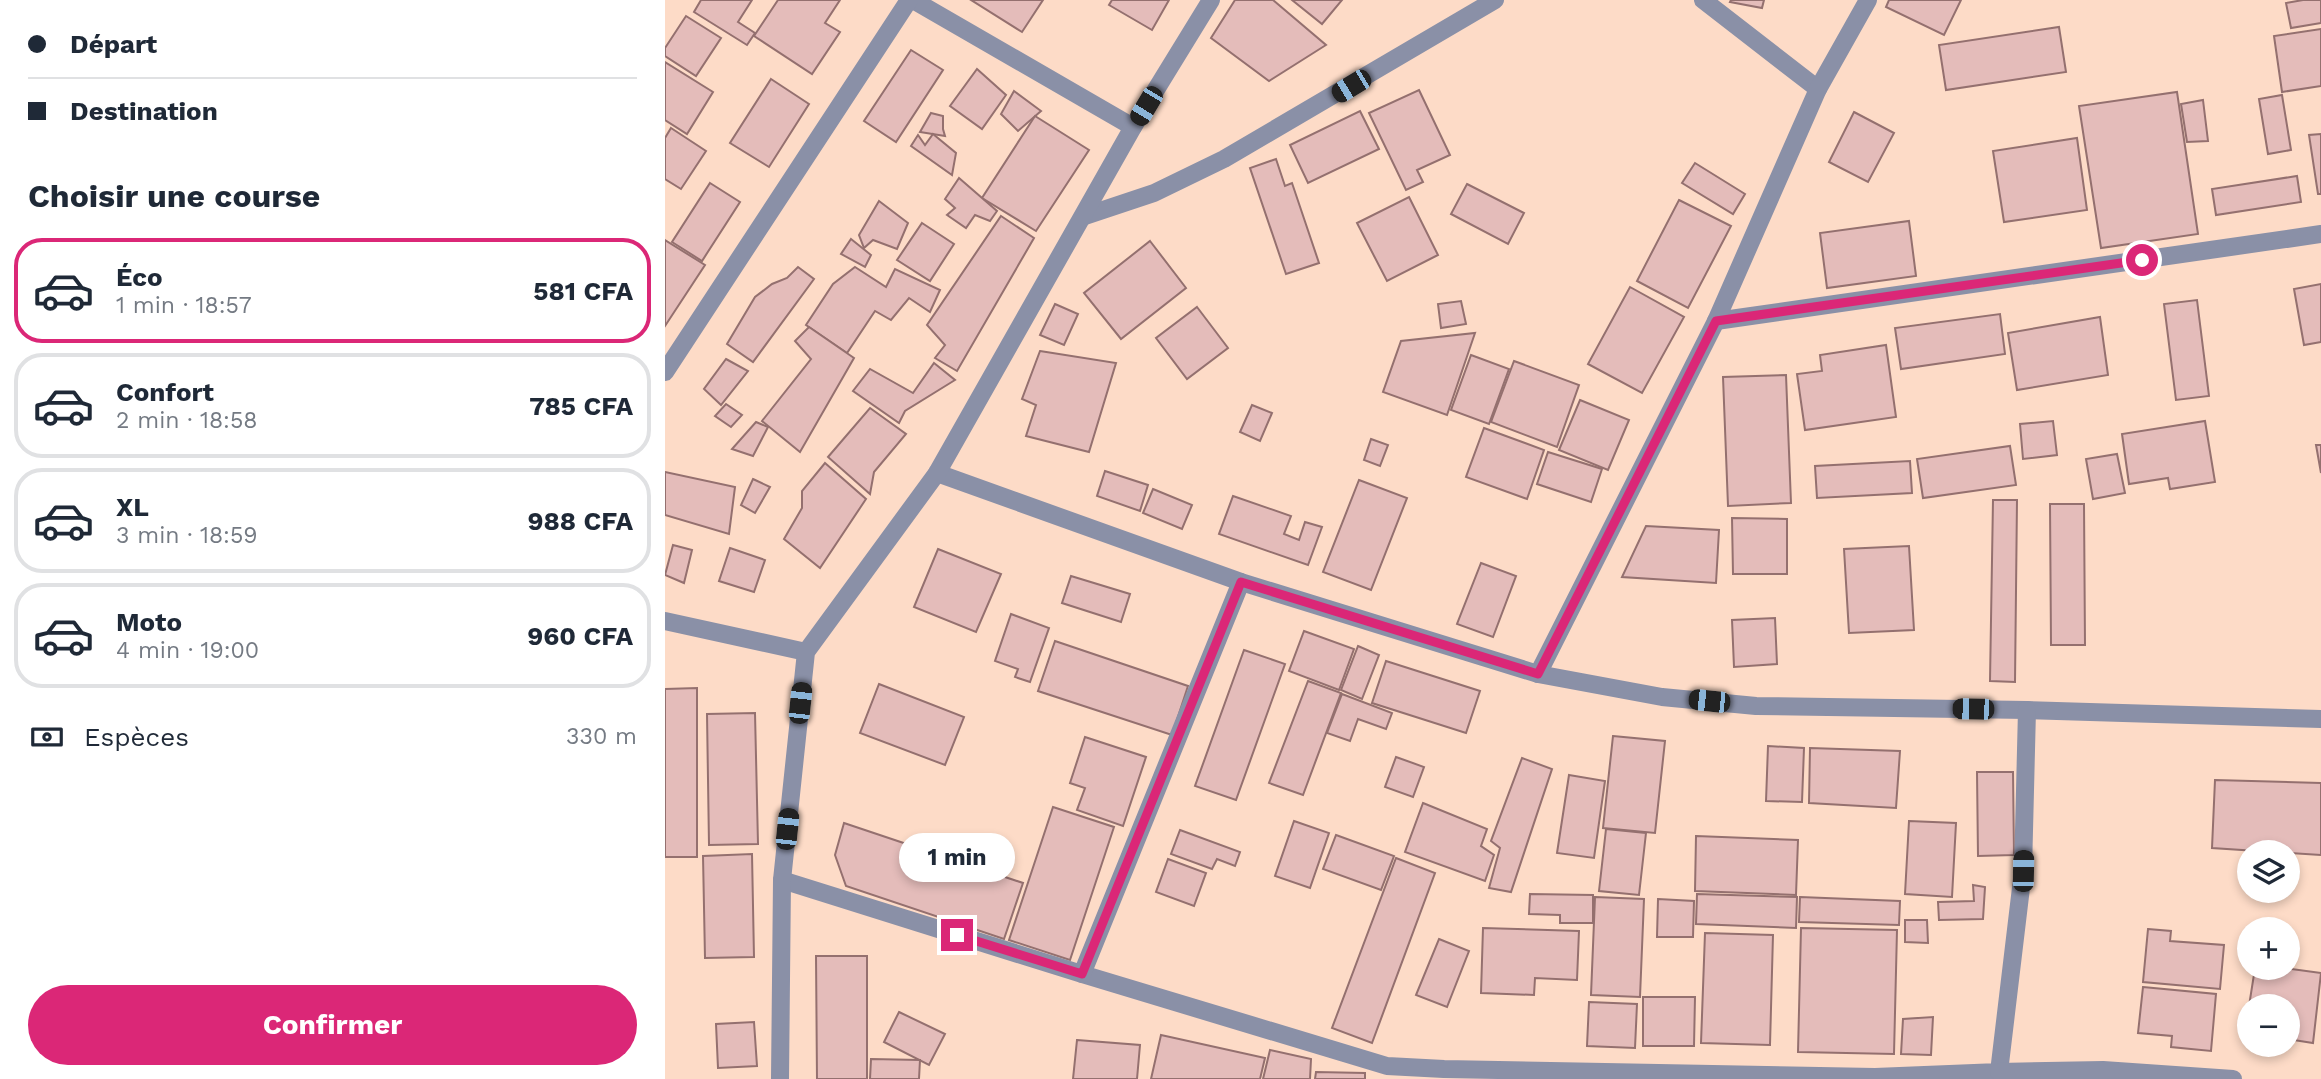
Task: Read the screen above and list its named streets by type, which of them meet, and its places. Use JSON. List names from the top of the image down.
{
  "page": {
    "banner": ["Départ", "Destination"],
    "heading": "Choisir une course",
    "list": [
      {
        "name": "Éco",
        "note": "1 min · 18:57",
        "value": "581 CFA"
      },
      {
        "name": "Confort",
        "note": "2 min · 18:58",
        "value": "785 CFA"
      },
      {
        "name": "XL",
        "note": "3 min · 18:59",
        "value": "988 CFA"
      },
      {
        "name": "Moto",
        "note": "4 min · 19:00",
        "value": "960 CFA"
      }
    ],
    "pay": ["Espèces", "330 m"],
    "bubble": "1 min",
    "map_buttons": ["+", "−"],
    "buttons": "Confirmer"
  }
}
